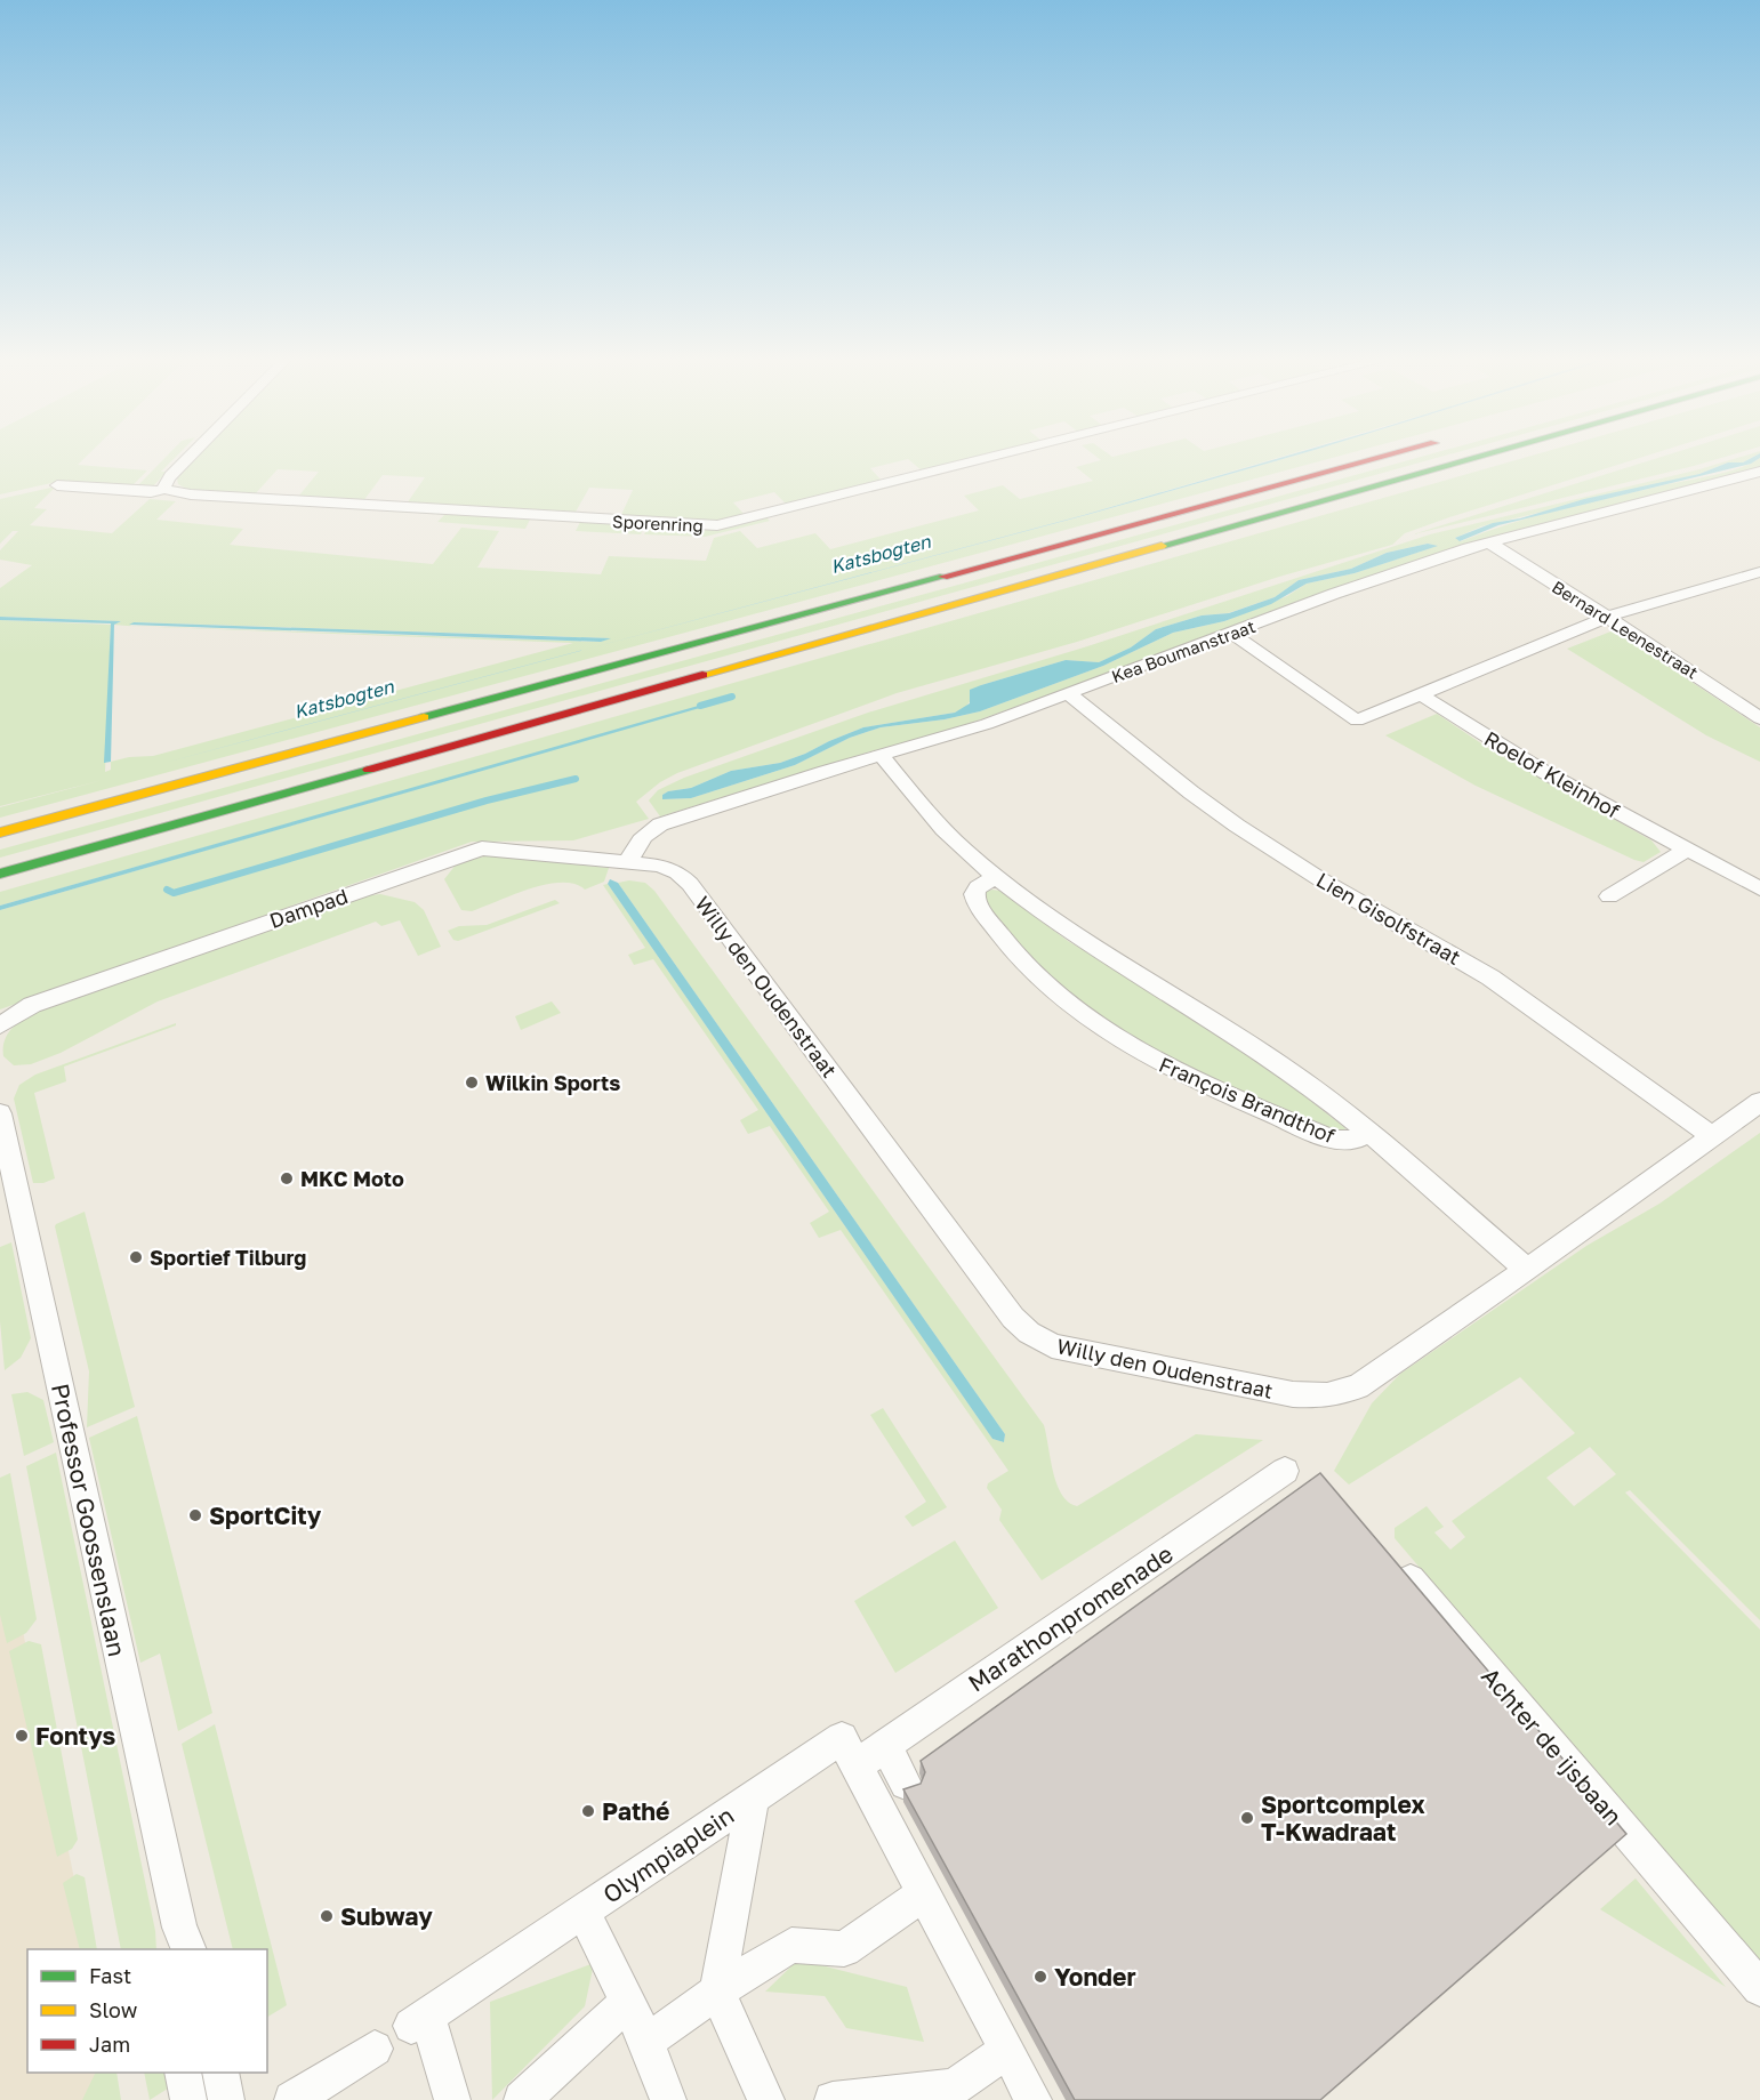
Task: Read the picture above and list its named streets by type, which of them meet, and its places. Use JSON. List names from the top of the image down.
{
  "streets": {
    "street": [
      "Sporenring",
      "Bernard Leenestraat",
      "Kea Boumanstraat",
      "Roelof Kleinhof",
      "Dampad",
      "Lien Gisolfstraat",
      "Willy den Oudenstraat",
      "François Brandthof",
      "Professor Goossenslaan",
      "Marathonpromenade",
      "Achter de ijsbaan",
      "Olympiaplein"
    ]
  },
  "crossings": [
    ["Bernard Leenestraat", "Kea Boumanstraat"],
    ["Kea Boumanstraat", "Dampad"],
    ["Kea Boumanstraat", "Lien Gisolfstraat"],
    ["Kea Boumanstraat", "Willy den Oudenstraat"],
    ["Kea Boumanstraat", "François Brandthof"],
    ["Dampad", "Willy den Oudenstraat"],
    ["Lien Gisolfstraat", "Willy den Oudenstraat"],
    ["Willy den Oudenstraat", "François Brandthof"],
    ["Marathonpromenade", "Olympiaplein"]
  ],
  "water": ["Katsbogten"],
  "places": [
    "Wilkin Sports",
    "MKC Moto",
    "Sportief Tilburg",
    "SportCity",
    "Fontys",
    "Pathé",
    "Sportcomplex T-Kwadraat",
    "Subway",
    "Yonder"
  ],
  "legend": ["Fast", "Slow", "Jam"]
}
